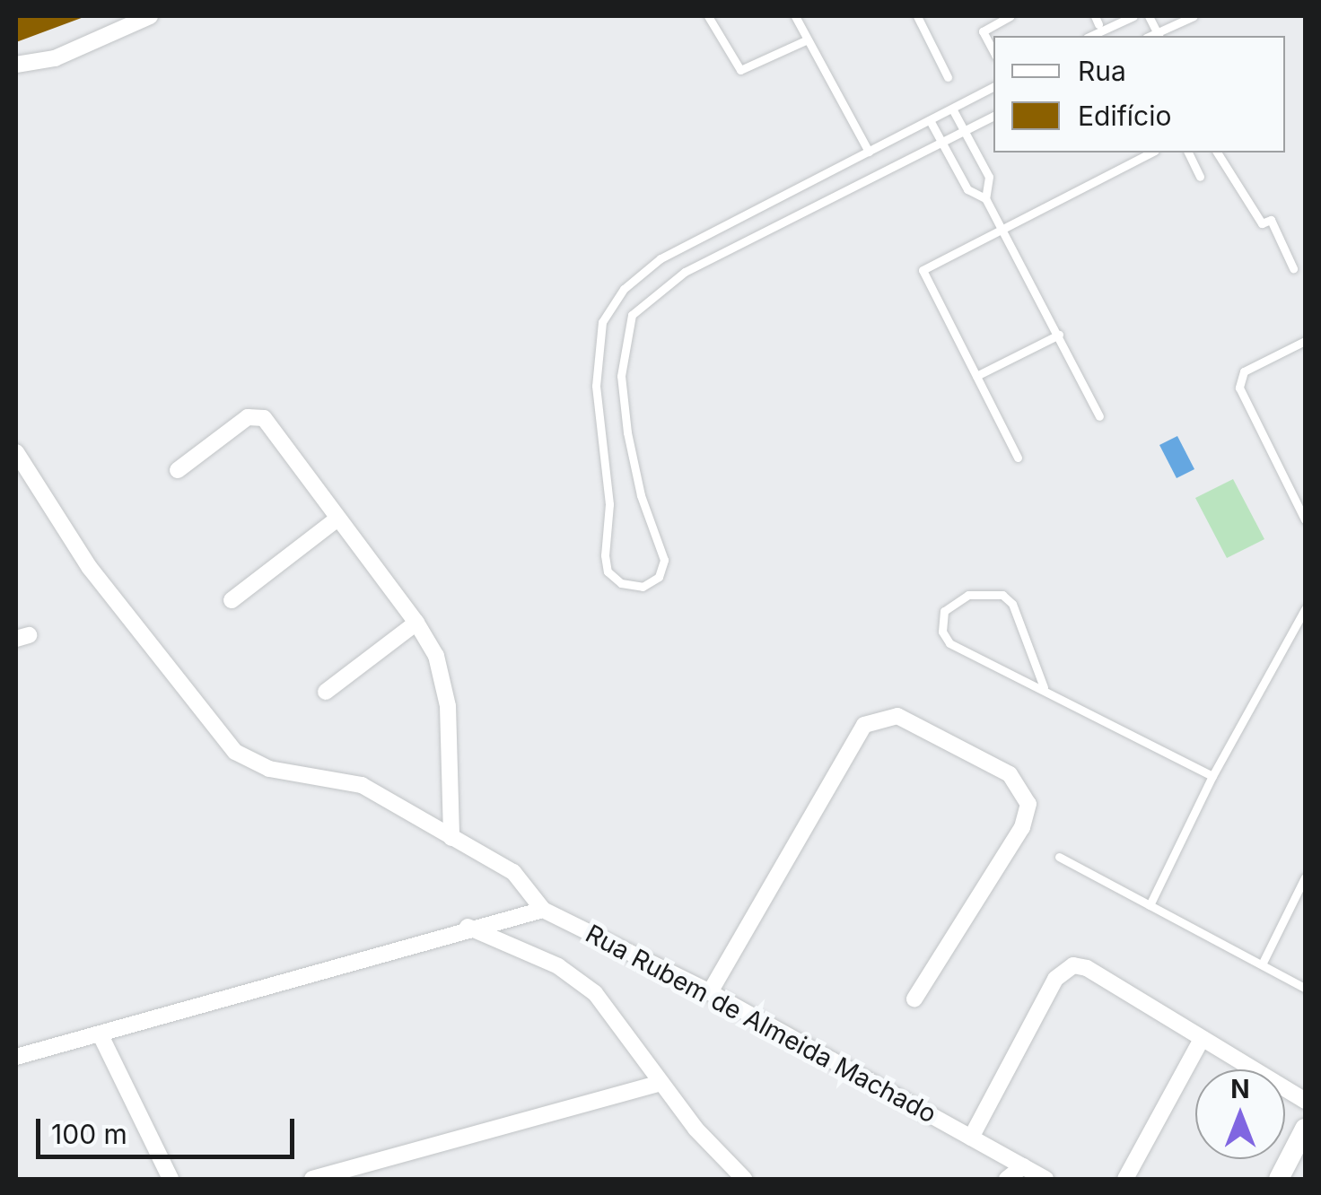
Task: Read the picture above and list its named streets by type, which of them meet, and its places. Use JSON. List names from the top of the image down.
{
  "streets": {
    "street": ["Rua Rubem de Almeida Machado"]
  },
  "legend": ["Rua", "Edifício"],
  "scale_bar": "100 m",
  "north": "top"
}
